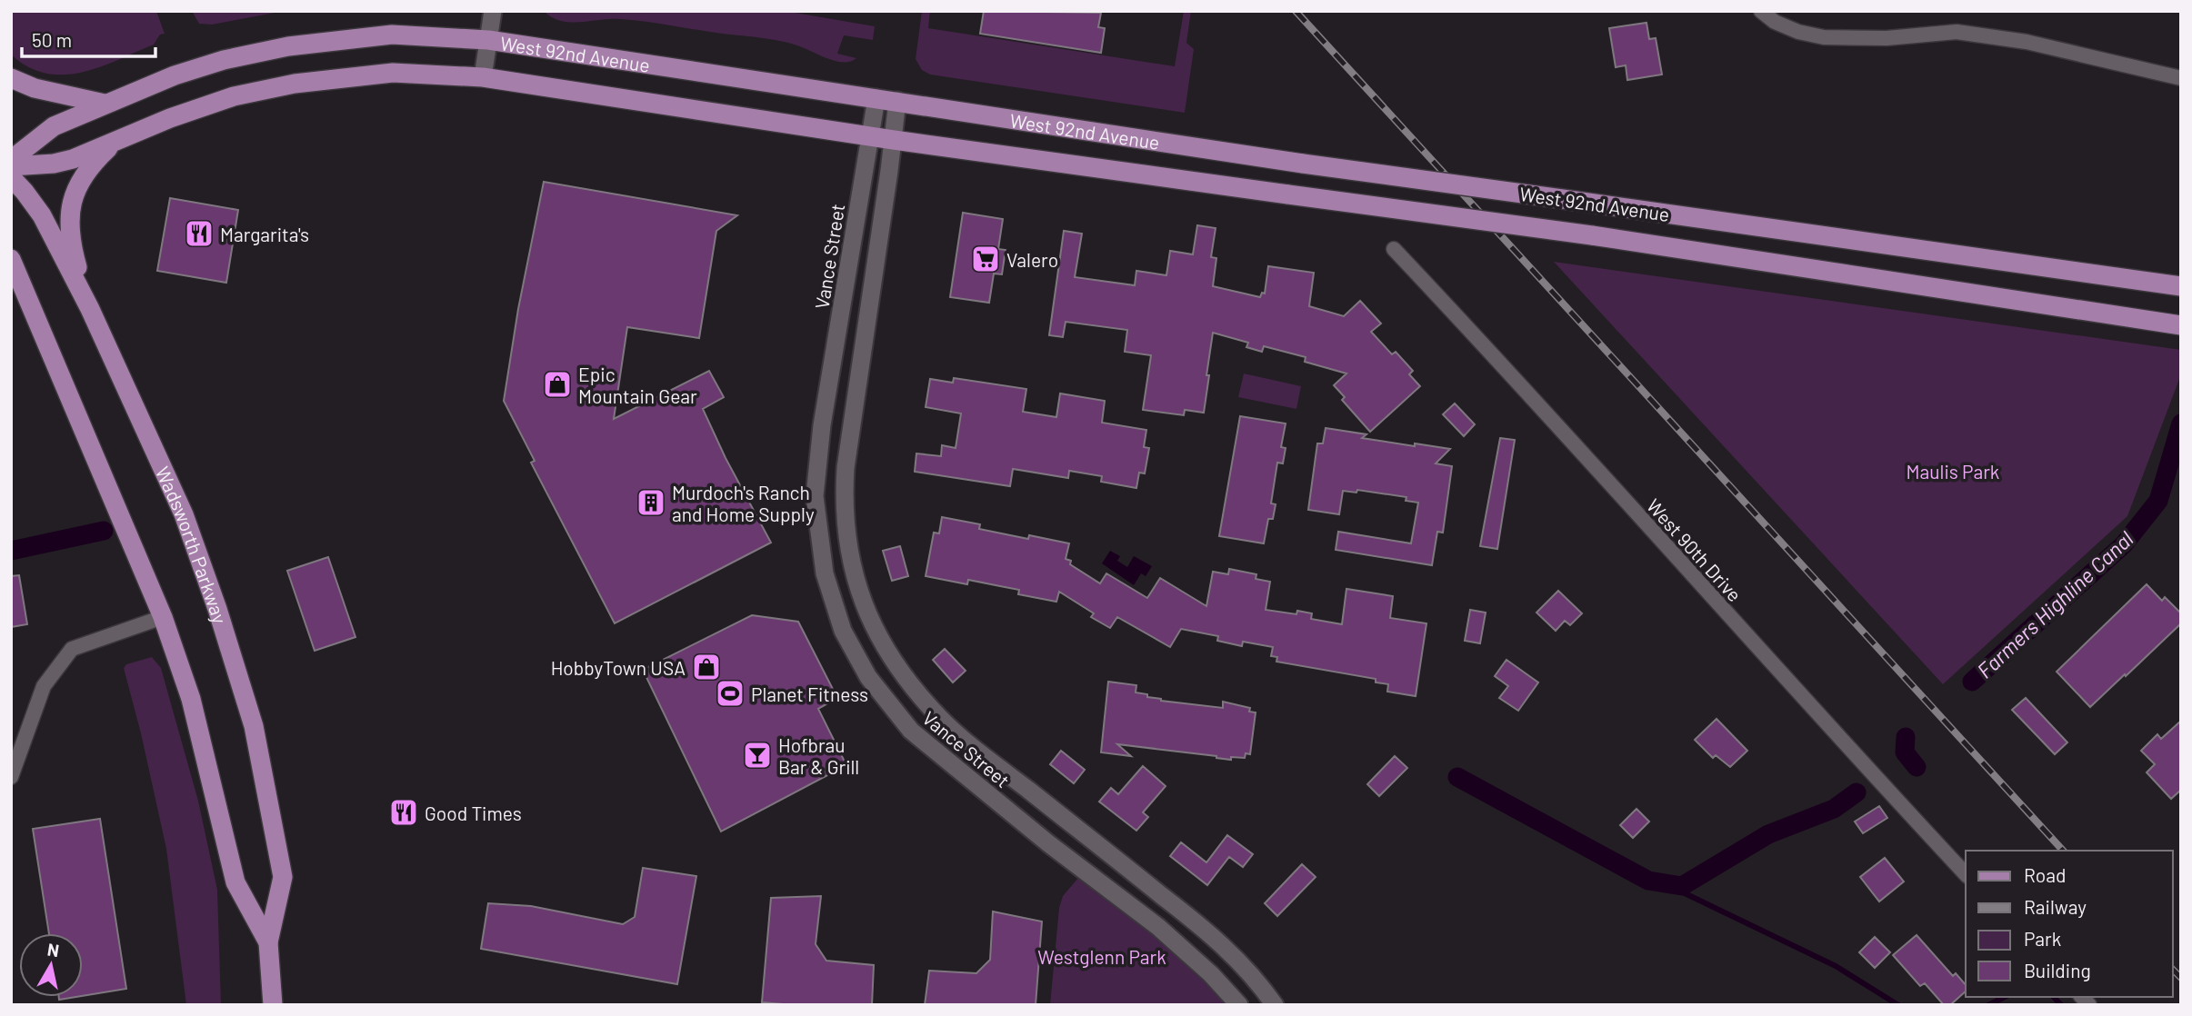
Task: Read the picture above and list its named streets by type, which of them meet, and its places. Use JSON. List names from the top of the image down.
{
  "streets": {
    "main road": ["West 92nd Avenue", "Wadsworth Parkway"],
    "street": ["Vance Street", "West 90th Drive"]
  },
  "crossings": [
    ["West 92nd Avenue", "Vance Street"]
  ],
  "water": ["Farmers Highline Canal"],
  "parks": ["Maulis Park", "Westglenn Park"],
  "places": {
    "restaurant": ["Margarita's", "Good Times"],
    "supermarket": ["Valero"],
    "shop": ["Epic Mountain Gear", "HobbyTown USA"],
    "building": ["Murdoch's Ranch and Home Supply"],
    "sports": ["Planet Fitness"],
    "bar": ["Hofbrau Bar & Grill"]
  },
  "legend": [
    "Road",
    "Railway",
    "Park",
    "Building"
  ],
  "scale_bar": "50 m",
  "north": "top"
}
